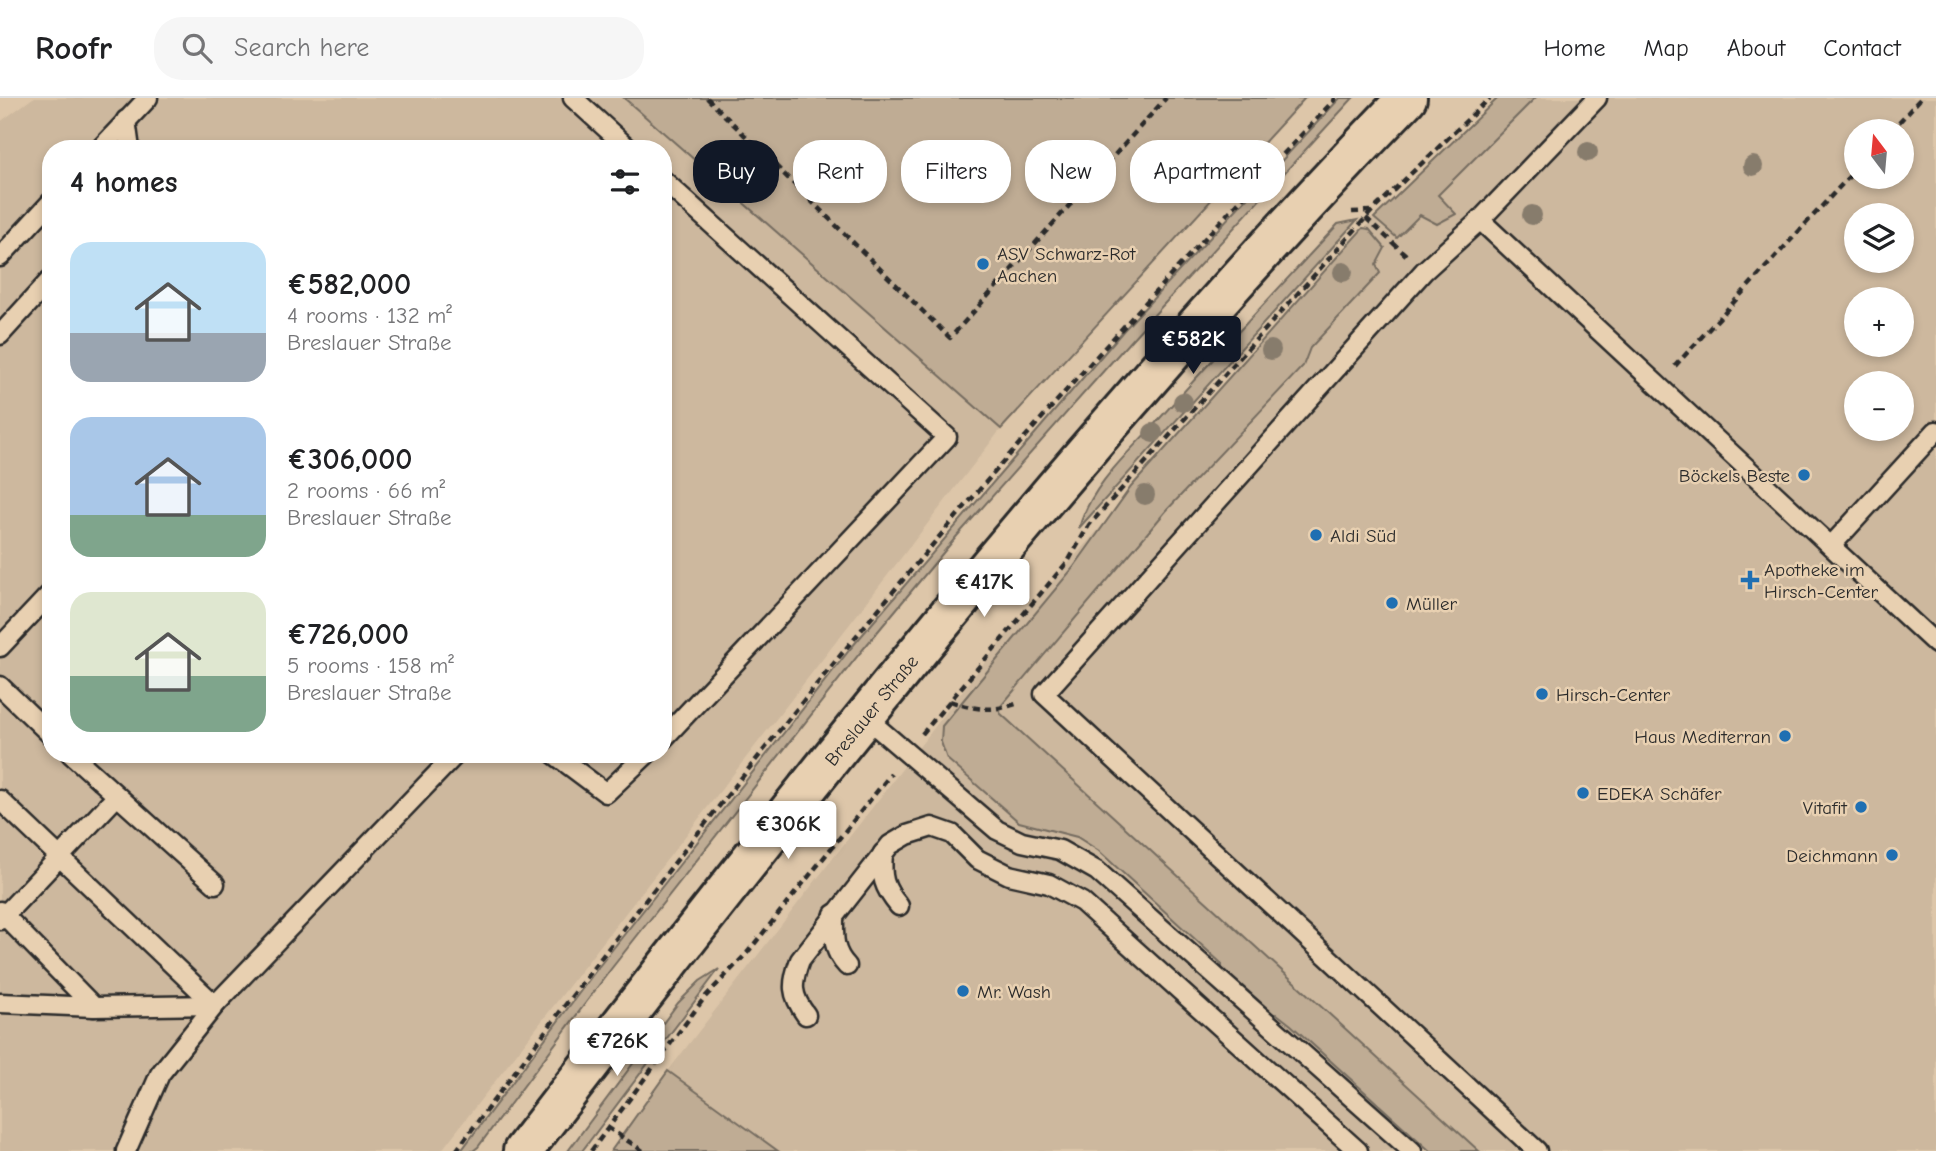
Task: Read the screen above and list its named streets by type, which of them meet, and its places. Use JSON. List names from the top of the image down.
{
  "streets": {
    "main road": ["Breslauer Straße"]
  },
  "places": {
    "other": [
      "ASV Schwarz-Rot Aachen",
      "Böckels Beste",
      "Aldi Süd",
      "Müller",
      "Hirsch-Center",
      "Haus Mediterran",
      "EDEKA Schäfer",
      "Vitafit",
      "Deichmann",
      "Mr. Wash"
    ],
    "health": ["Apotheke im Hirsch-Center"]
  },
  "north": "top",
  "page": {
    "header": "Roofr",
    "search": "Search here",
    "nav": [
      "Home",
      "Map",
      "About",
      "Contact"
    ],
    "map_buttons": ["+", "−"],
    "chip": [
      "Buy",
      "Rent",
      "Filters",
      "New",
      "Apartment"
    ],
    "heading": "4 homes",
    "list": [
      {
        "name": "€582,000",
        "note": "4 rooms · 132 m² · Breslauer Straße"
      },
      {
        "name": "€306,000",
        "note": "2 rooms · 66 m² · Breslauer Straße"
      },
      {
        "name": "€726,000",
        "note": "5 rooms · 158 m² · Breslauer Straße"
      }
    ],
    "price": [
      "€582K",
      "€417K",
      "€306K",
      "€726K"
    ]
  }
}
